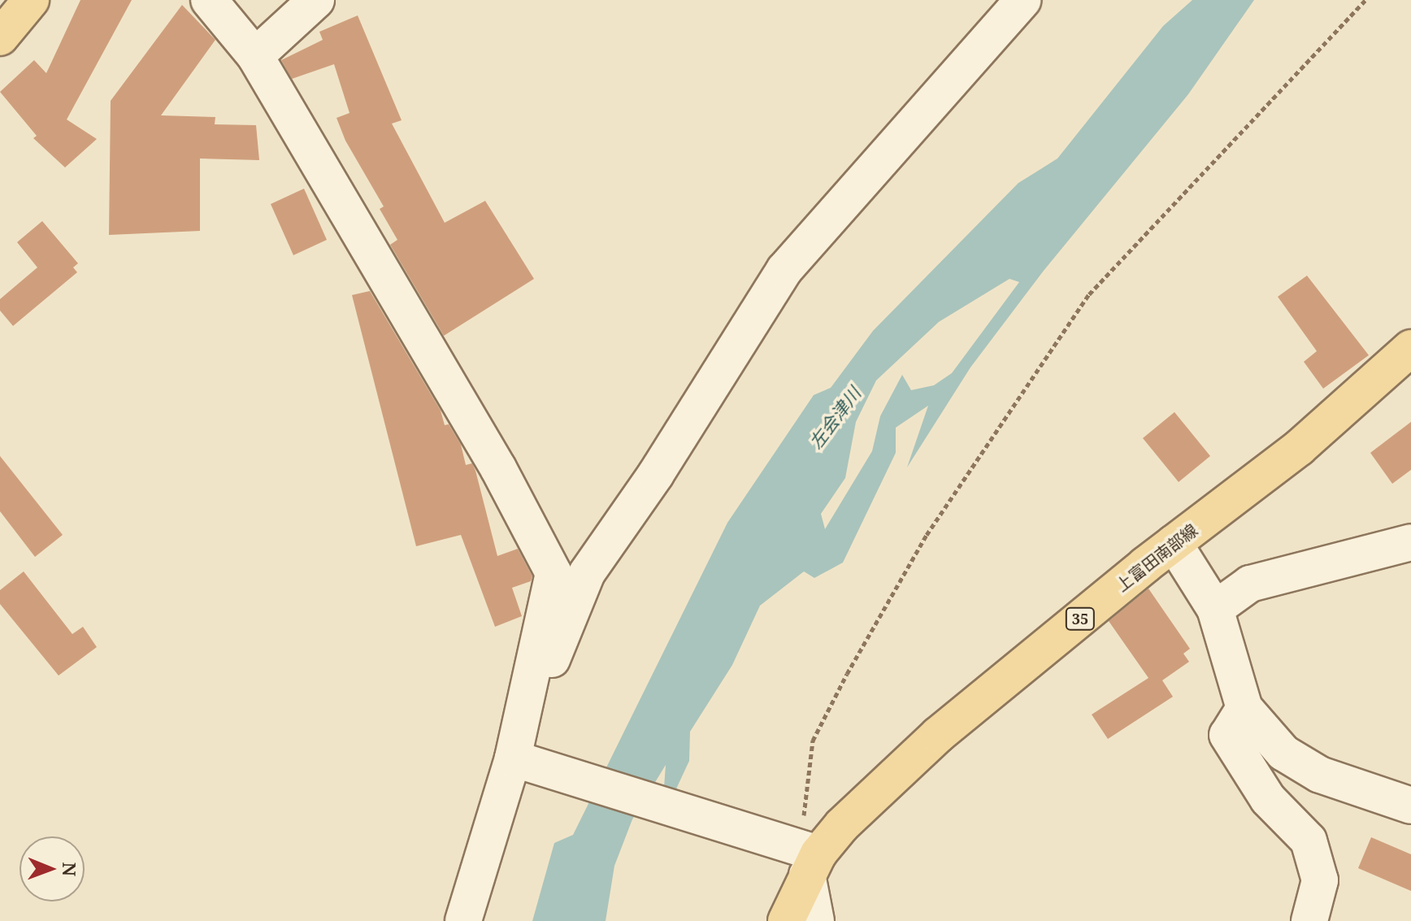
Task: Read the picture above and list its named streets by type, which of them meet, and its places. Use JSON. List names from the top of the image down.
{
  "streets": {
    "main road": ["上富田南部線", "35"]
  },
  "water": ["左会津川"],
  "north": "right"
}
